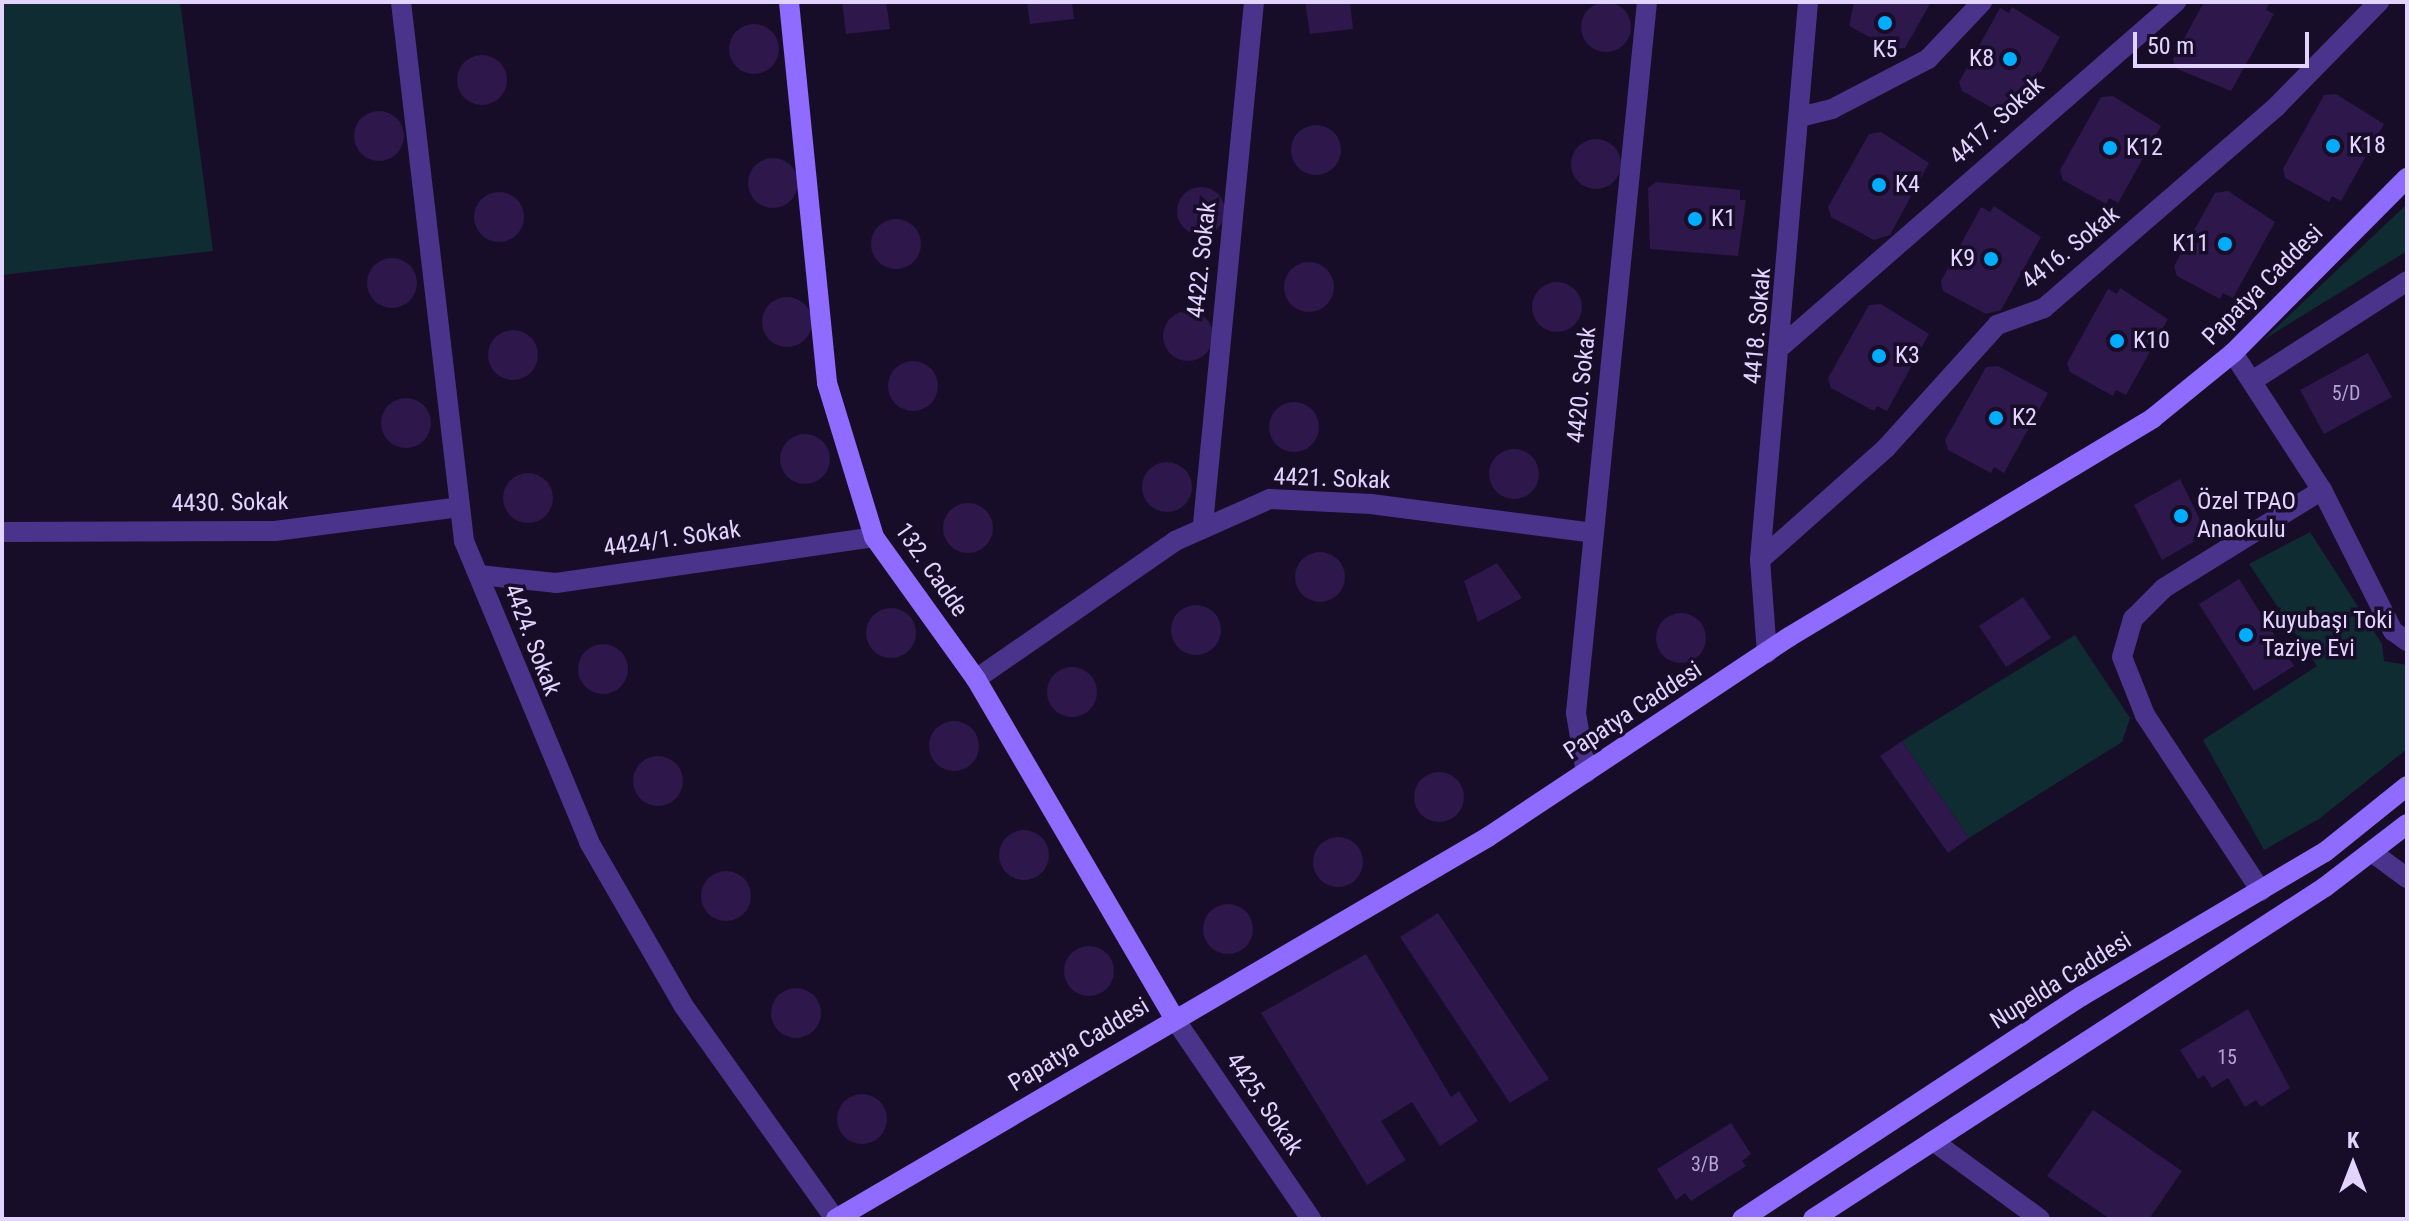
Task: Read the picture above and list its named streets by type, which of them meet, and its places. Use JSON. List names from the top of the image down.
{
  "streets": {
    "street": [
      "4417. Sokak",
      "4416. Sokak",
      "4422. Sokak",
      "Papatya Caddesi",
      "4418. Sokak",
      "4420. Sokak",
      "4421. Sokak",
      "4430. Sokak",
      "4424/1. Sokak",
      "132. Cadde",
      "4424. Sokak",
      "Nupelda Caddesi",
      "4425. Sokak"
    ]
  },
  "crossings": [
    ["4417. Sokak", "4418. Sokak"],
    ["4416. Sokak", "4418. Sokak"],
    ["4422. Sokak", "4421. Sokak"],
    ["Papatya Caddesi", "4418. Sokak"],
    ["Papatya Caddesi", "4420. Sokak"],
    ["Papatya Caddesi", "132. Cadde"],
    ["Papatya Caddesi", "4424. Sokak"],
    ["Papatya Caddesi", "4425. Sokak"],
    ["4420. Sokak", "4421. Sokak"],
    ["4421. Sokak", "132. Cadde"],
    ["4430. Sokak", "4424. Sokak"],
    ["4424/1. Sokak", "132. Cadde"],
    ["4424/1. Sokak", "4424. Sokak"],
    ["132. Cadde", "4425. Sokak"]
  ],
  "places": [
    "K5",
    "K8",
    "K18",
    "K12",
    "K4",
    "K1",
    "K11",
    "K9",
    "K10",
    "K3",
    "K2",
    "Özel TPAO Anaokulu",
    "Kuyubaşı Toki Taziye Evi"
  ],
  "house_numbers": ["5/D", "15", "3/B"],
  "scale_bar": "50 m",
  "north": "top"
}
